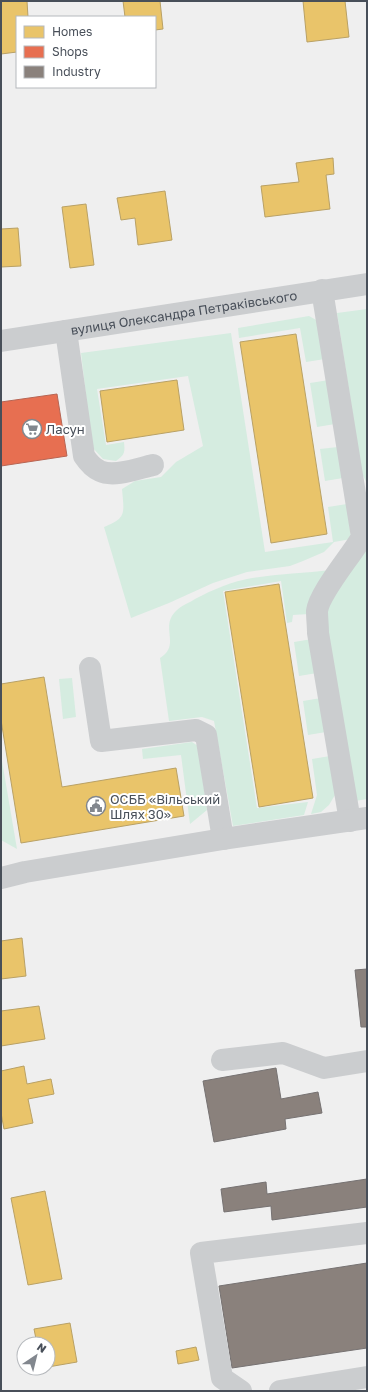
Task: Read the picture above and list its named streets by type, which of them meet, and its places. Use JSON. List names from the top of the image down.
{
  "streets": {
    "street": ["вулиця Олександра Петраківського"]
  },
  "places": {
    "supermarket": ["Ласун"],
    "public building": ["ОСББ «Вільський Шлях 30»"]
  },
  "legend": ["Homes", "Shops", "Industry"],
  "north": "top right"
}
